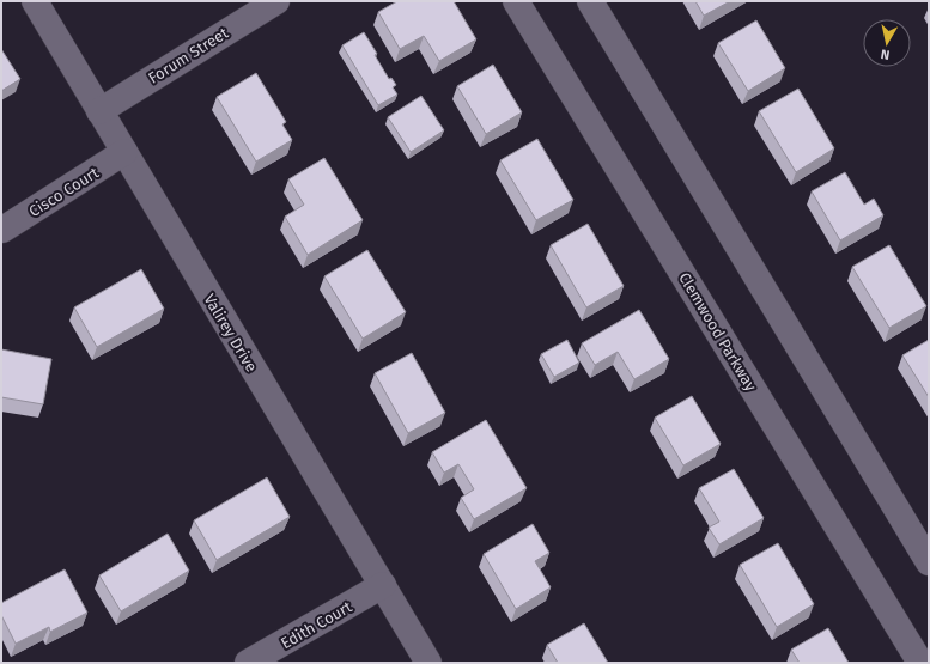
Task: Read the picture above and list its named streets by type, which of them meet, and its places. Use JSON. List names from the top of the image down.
{
  "streets": {
    "street": [
      "Forum Street",
      "Cisco Court",
      "Clemwood Parkway",
      "Valirey Drive",
      "Edith Court"
    ]
  },
  "crossings": [
    ["Forum Street", "Valirey Drive"],
    ["Cisco Court", "Valirey Drive"],
    ["Valirey Drive", "Edith Court"]
  ],
  "north": "bottom"
}
